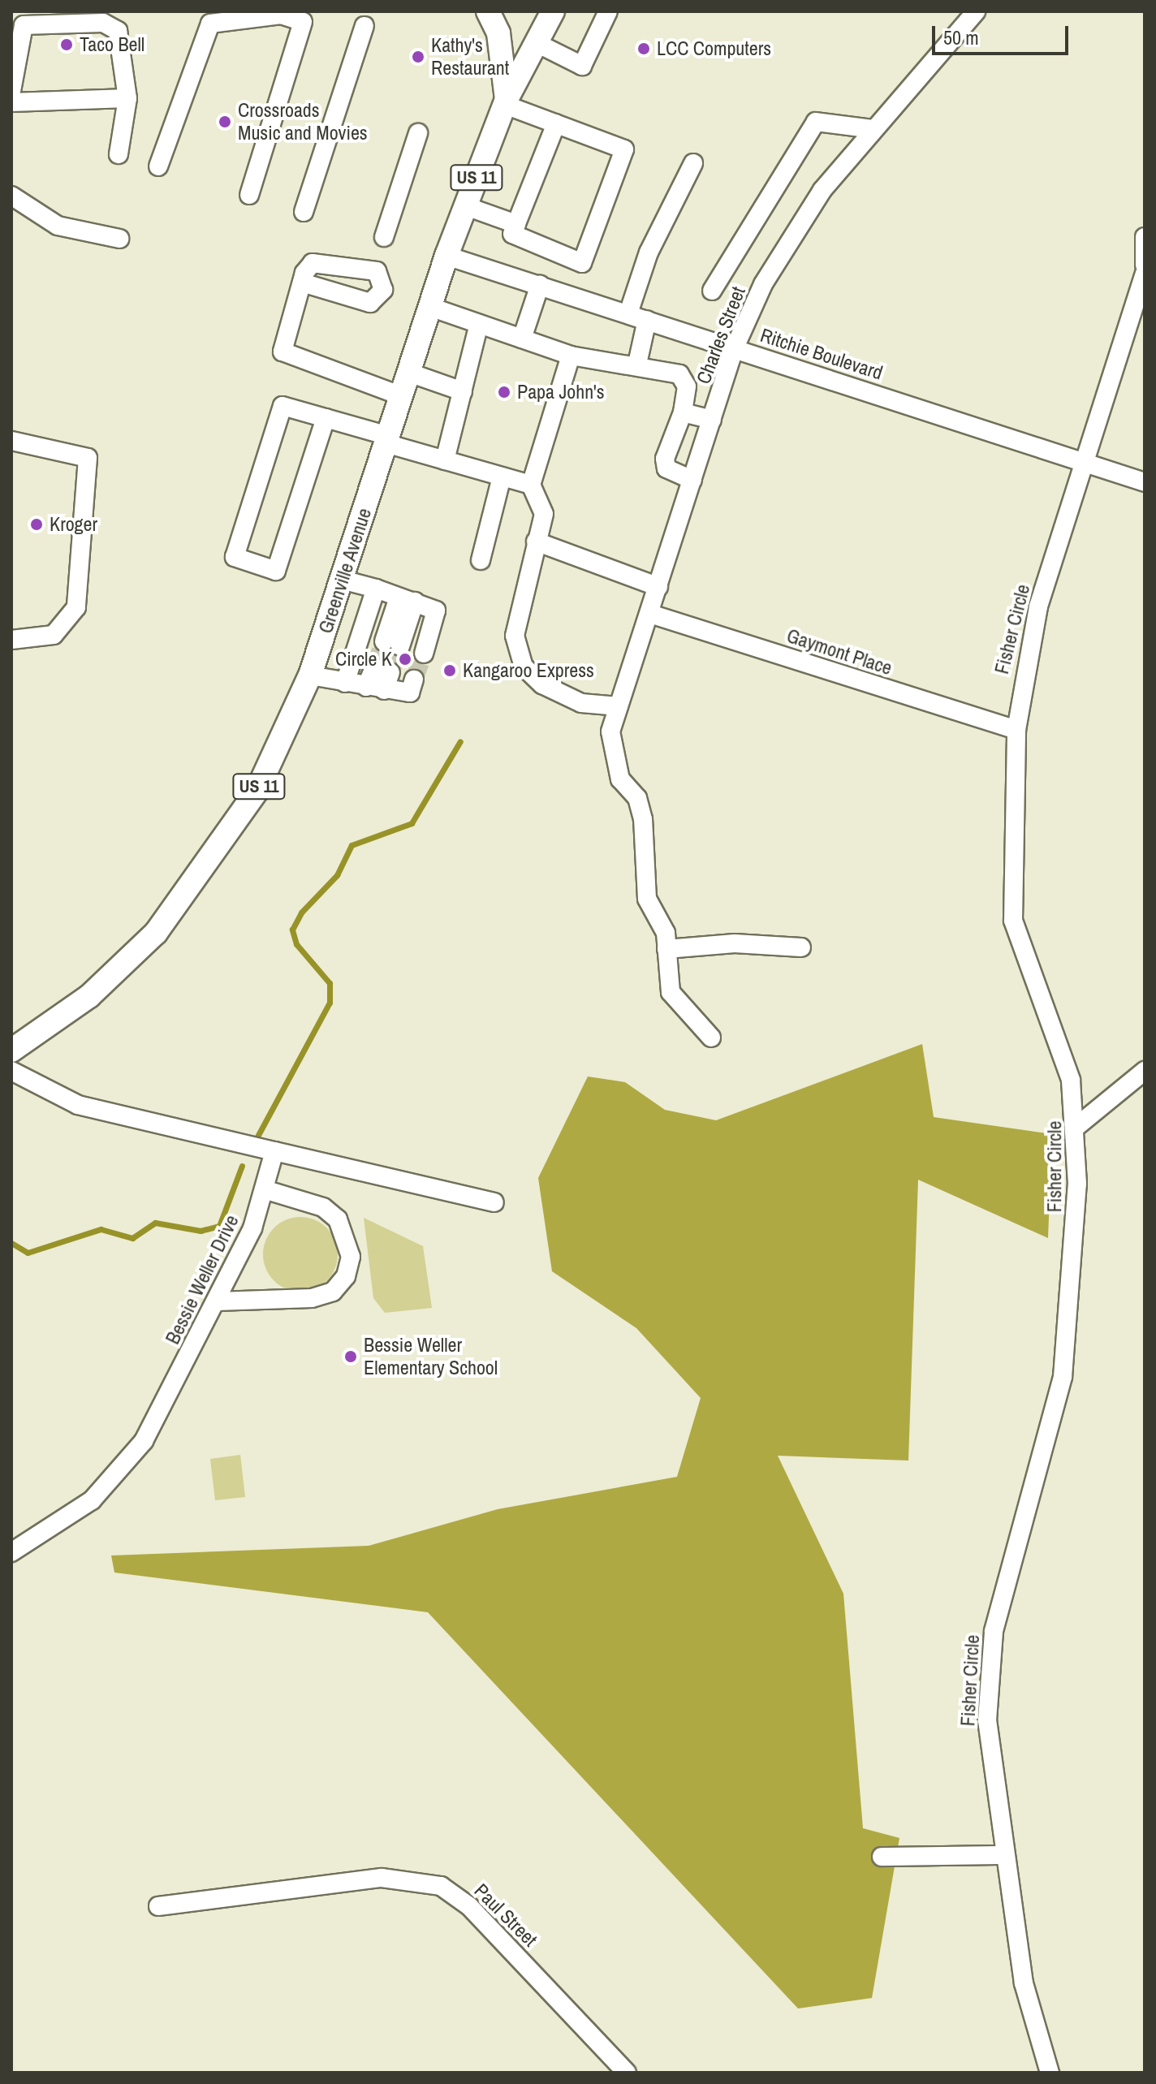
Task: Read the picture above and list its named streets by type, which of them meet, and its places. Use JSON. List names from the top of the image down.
{
  "streets": {
    "main road": ["US 11", "Greenville Avenue"],
    "street": [
      "Charles Street",
      "Ritchie Boulevard",
      "Fisher Circle",
      "Gaymont Place",
      "Bessie Weller Drive",
      "Paul Street"
    ]
  },
  "crossings": [
    ["Charles Street", "Ritchie Boulevard"],
    ["Charles Street", "Gaymont Place"],
    ["Ritchie Boulevard", "Greenville Avenue"],
    ["Ritchie Boulevard", "Fisher Circle"],
    ["Fisher Circle", "Gaymont Place"]
  ],
  "places": [
    "Taco Bell",
    "LCC Computers",
    "Kathy's Restaurant",
    "Crossroads Music and Movies",
    "Papa John's",
    "Kroger",
    "Circle K",
    "Kangaroo Express",
    "Bessie Weller Elementary School"
  ],
  "scale_bar": "50 m"
}
